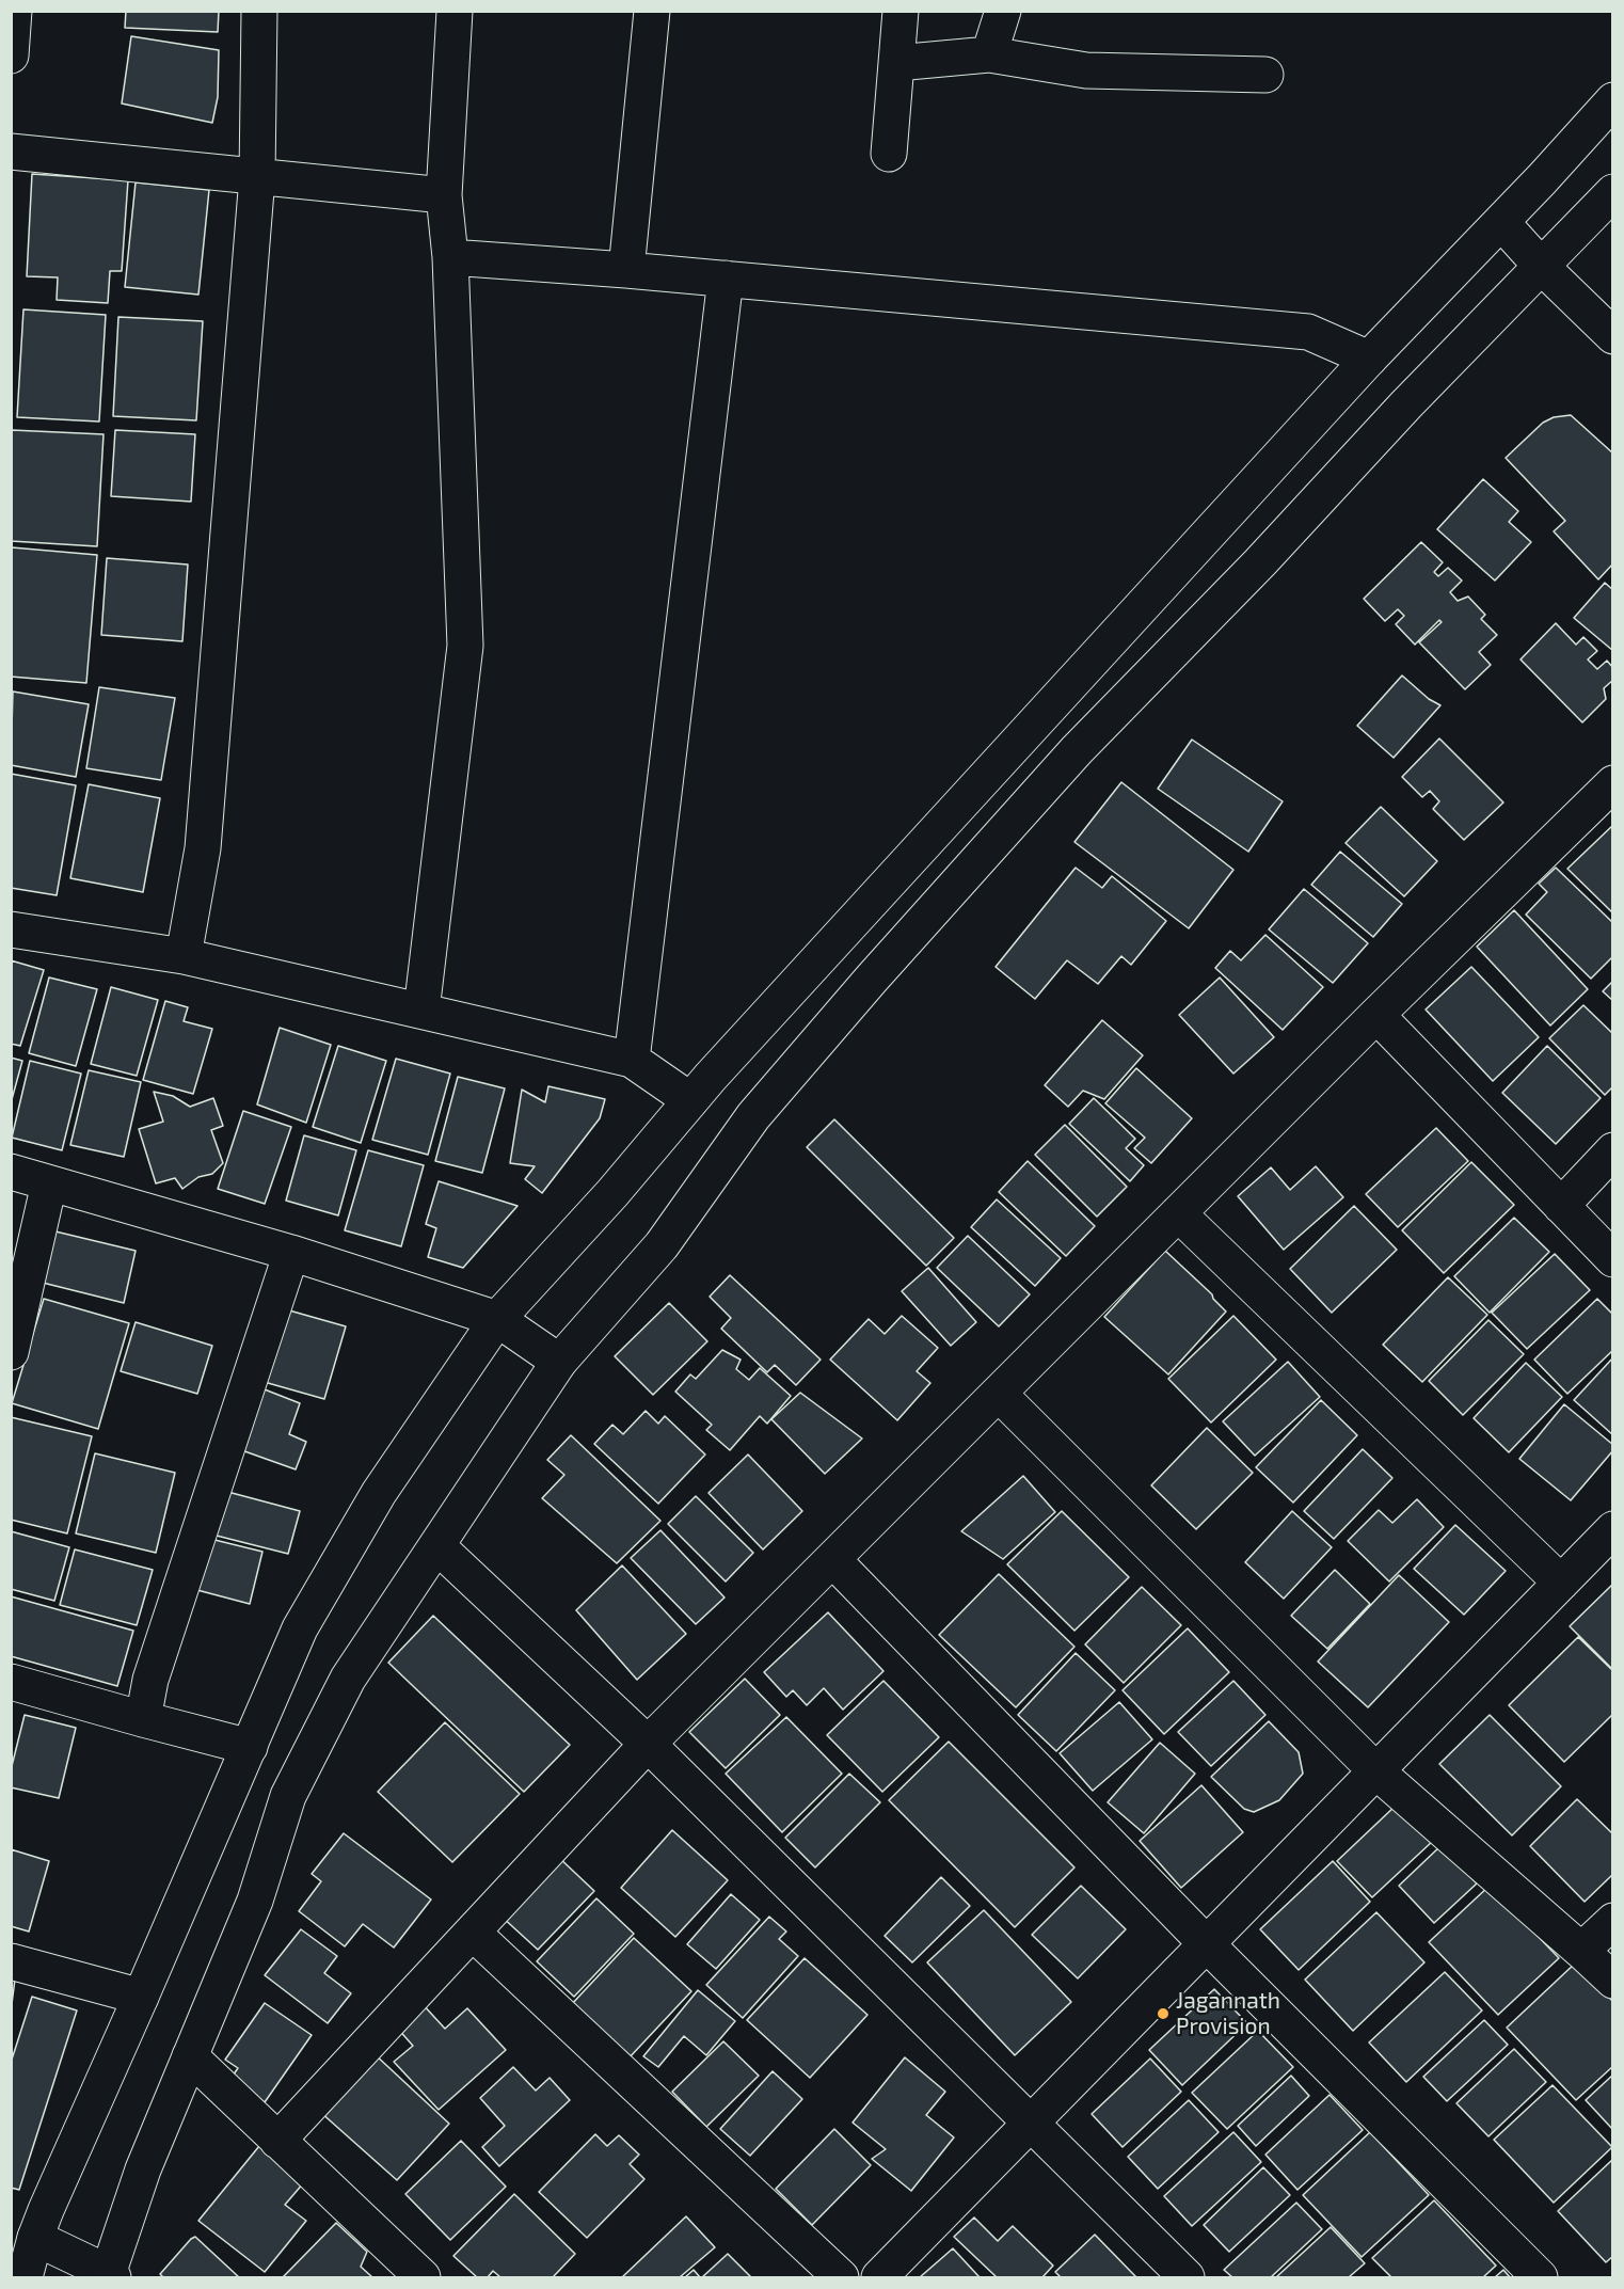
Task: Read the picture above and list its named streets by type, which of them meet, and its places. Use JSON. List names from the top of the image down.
{
  "places": ["Jagannath Provision"]
}
